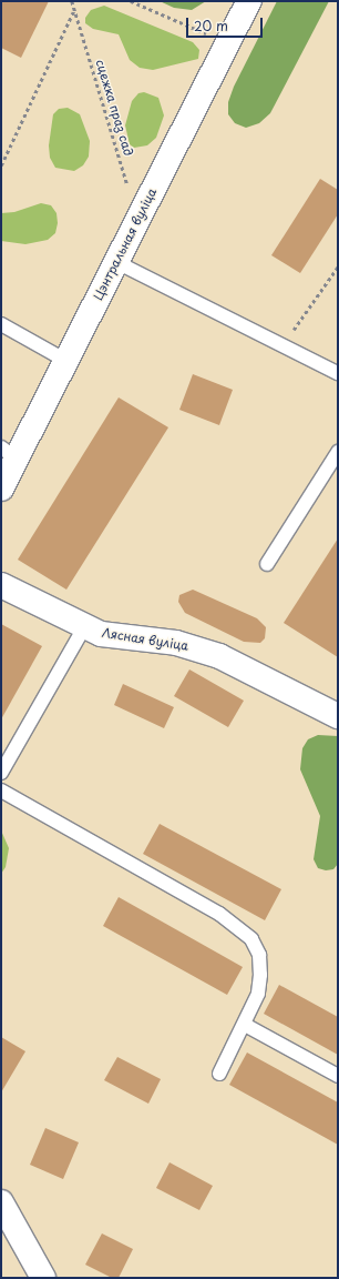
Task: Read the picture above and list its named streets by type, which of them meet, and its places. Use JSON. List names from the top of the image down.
{
  "streets": {
    "street": ["Цэнтральная вуліца", "Лясная вуліца"],
    "path": ["сцежка праз сад"]
  },
  "crossings": [
    ["сцежка праз сад", "Цэнтральная вуліца"]
  ],
  "scale_bar": "20 m"
}
